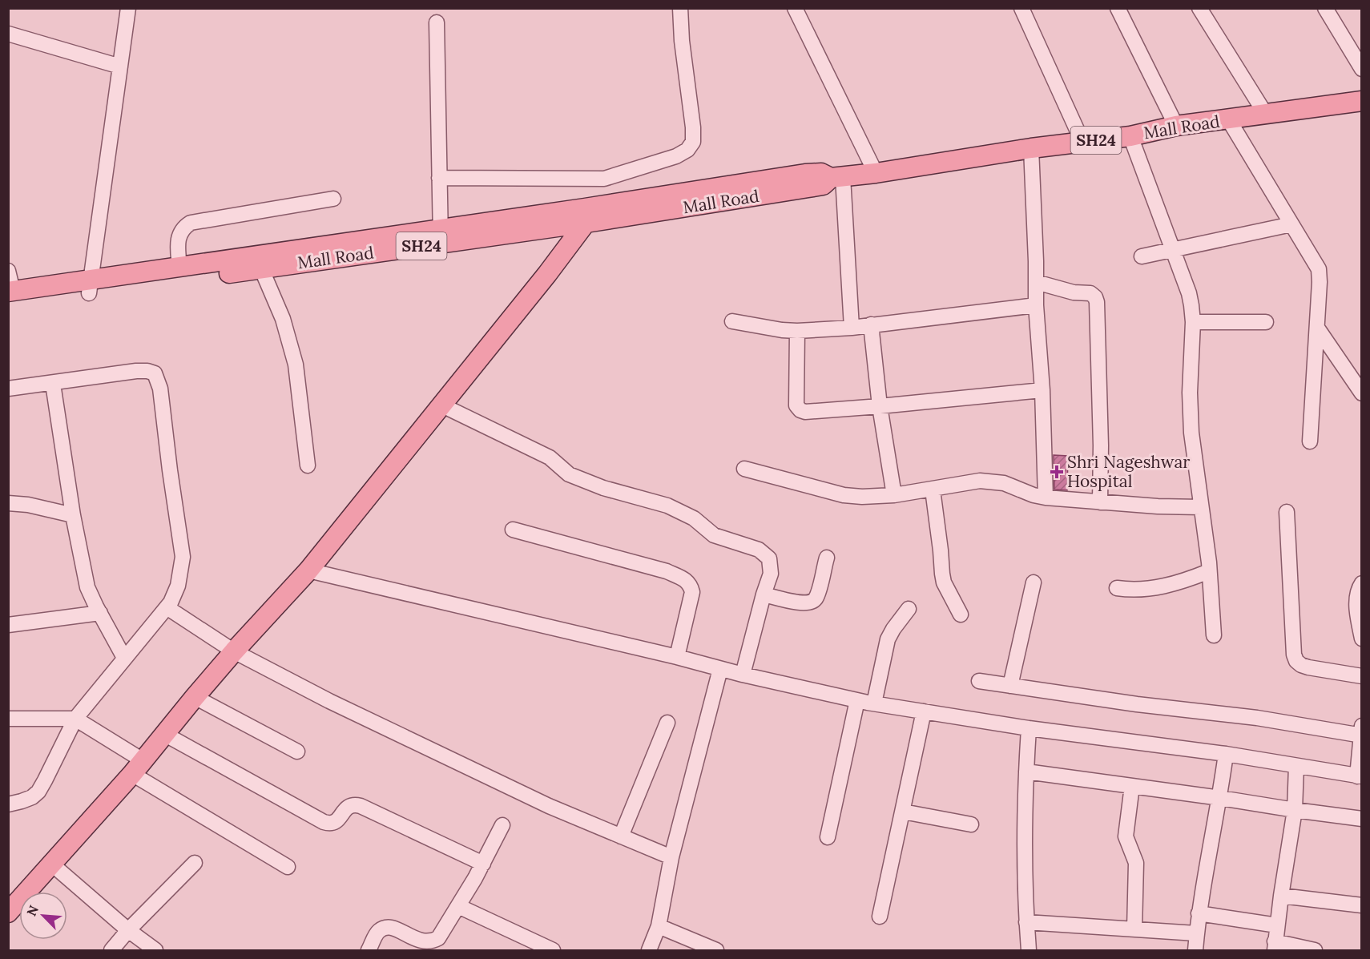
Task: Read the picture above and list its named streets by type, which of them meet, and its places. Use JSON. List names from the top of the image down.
{
  "streets": {
    "main road": ["Mall Road", "SH24"]
  },
  "places": {
    "health": ["Shri Nageshwar Hospital"]
  },
  "north": "top left"
}
